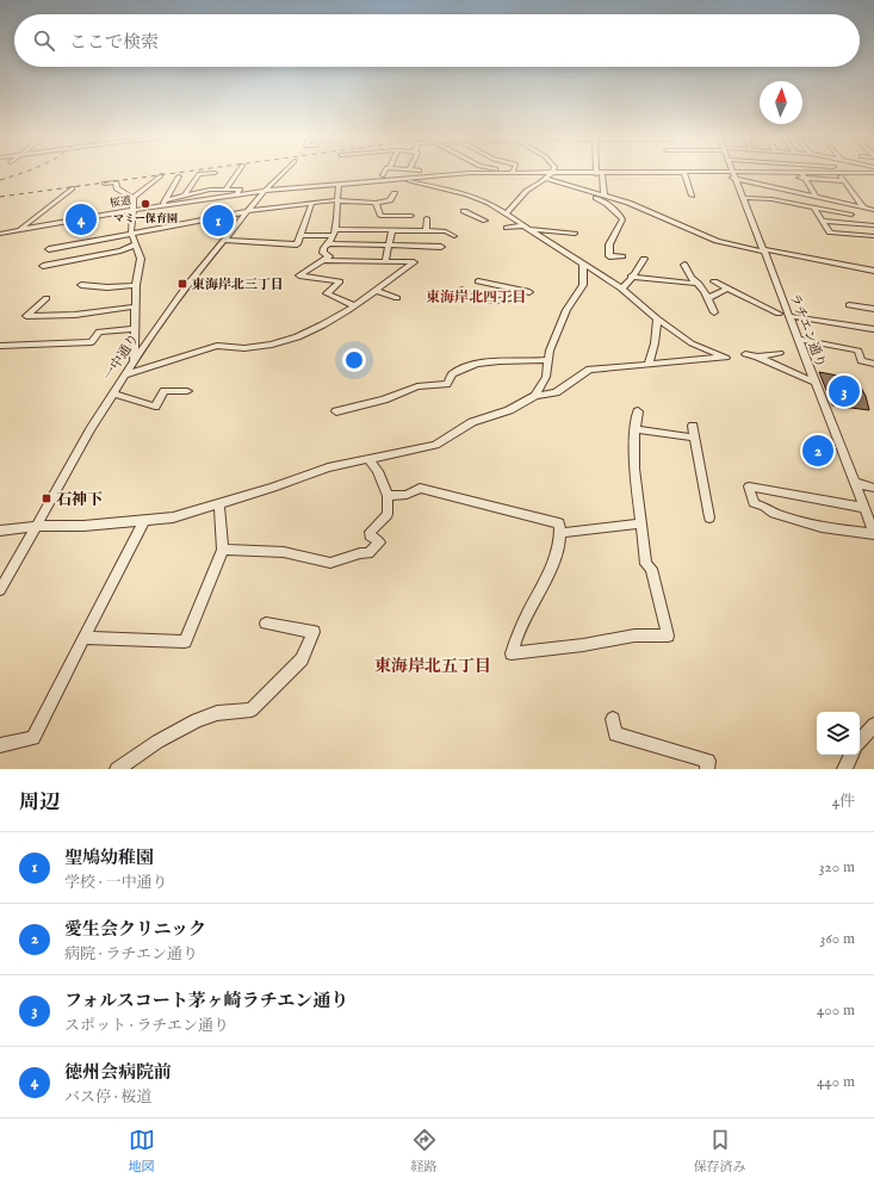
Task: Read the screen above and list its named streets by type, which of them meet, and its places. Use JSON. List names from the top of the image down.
{
  "streets": {
    "street": ["桜道", "ラチエン通り", "一中通り"]
  },
  "crossings": [
    ["桜道", "ラチエン通り"],
    ["桜道", "一中通り"]
  ],
  "districts": ["東海岸北四丁目", "東海岸北五丁目"],
  "places": {
    "other": ["マミー保育園"],
    "transit": ["東海岸北三丁目", "石神下"]
  },
  "north": "top",
  "page": {
    "search": "ここで検索",
    "pins": [
      "4",
      "1",
      "3",
      "2"
    ],
    "heading": ["周辺", "4件"],
    "list": [
      {
        "mark": "1",
        "name": "聖鳩幼稚園",
        "note": "学校 · 一中通り",
        "value": "320 m"
      },
      {
        "mark": "2",
        "name": "愛生会クリニック",
        "note": "病院 · ラチエン通り",
        "value": "360 m"
      },
      {
        "mark": "3",
        "name": "フォルスコート茅ヶ崎ラチエン通り",
        "note": "スポット · ラチエン通り",
        "value": "400 m"
      },
      {
        "mark": "4",
        "name": "徳州会病院前",
        "note": "バス停 · 桜道",
        "value": "440 m"
      }
    ],
    "nav": ["地図", "経路", "保存済み"]
  }
}
